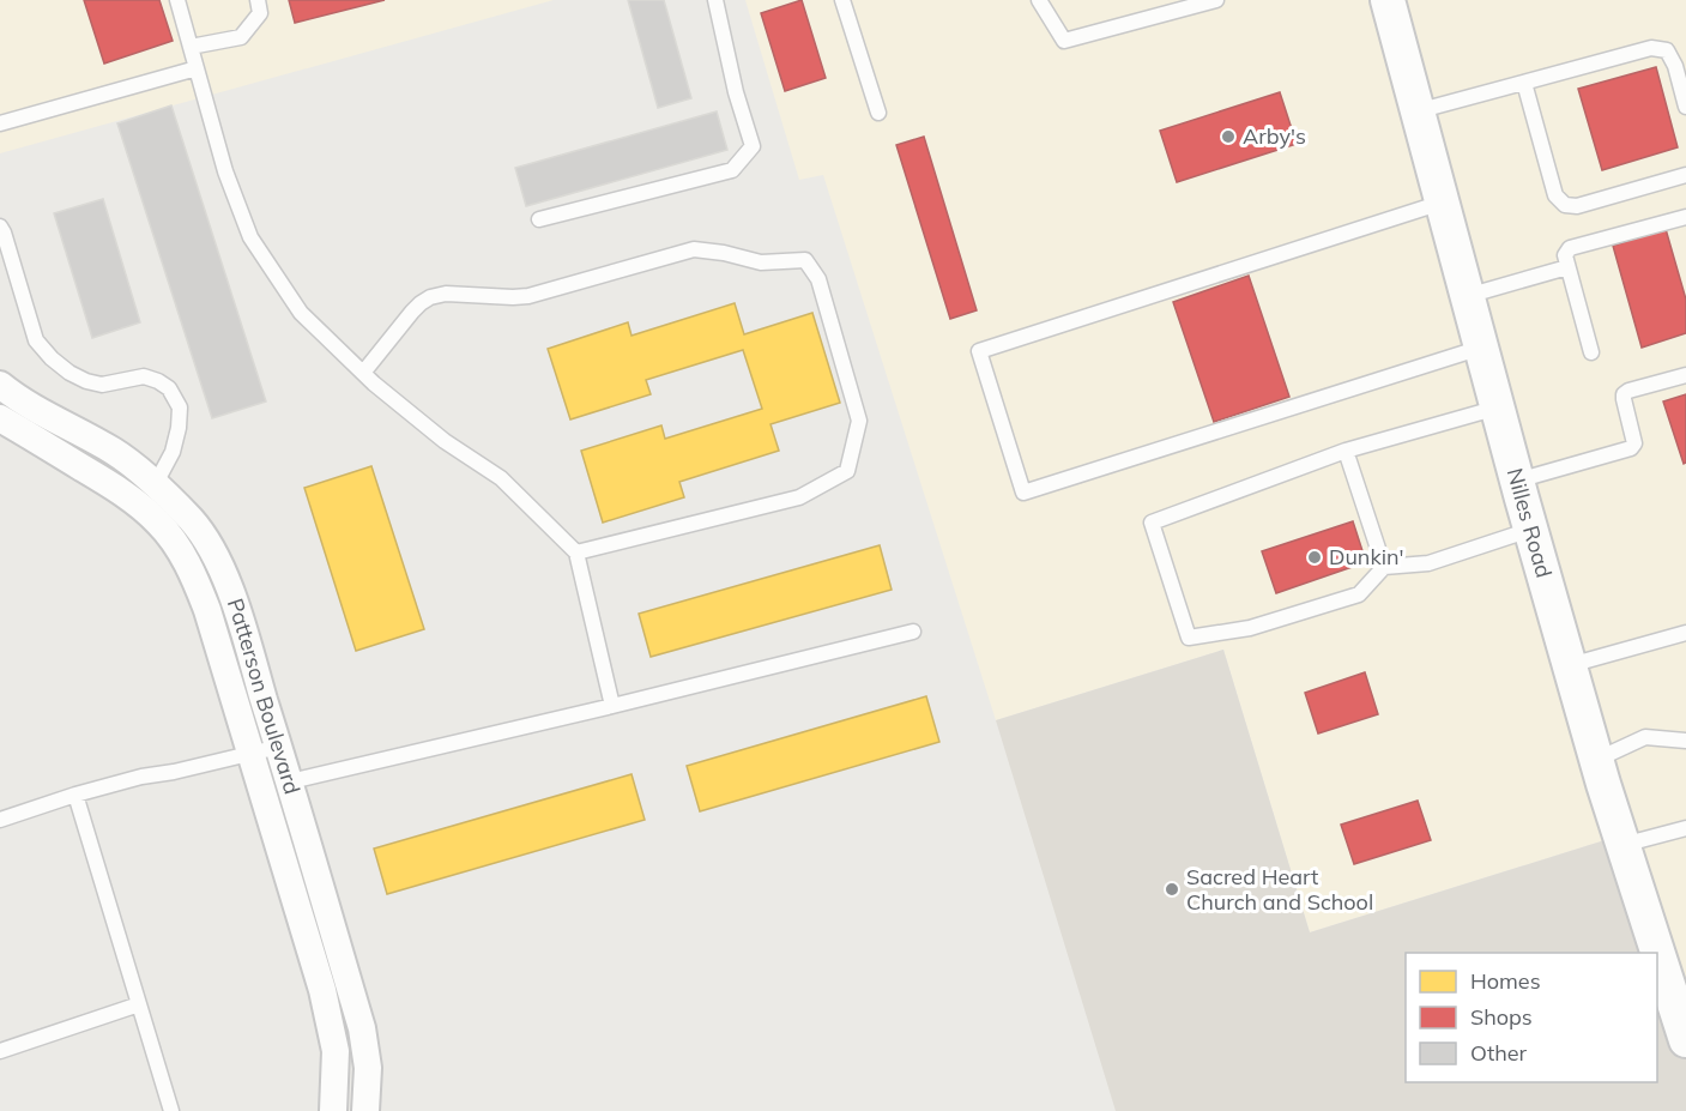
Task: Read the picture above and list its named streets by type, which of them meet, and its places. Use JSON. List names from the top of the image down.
{
  "streets": {
    "street": ["Nilles Road", "Patterson Boulevard"]
  },
  "places": ["Arby's", "Dunkin'", "Sacred Heart Church and School"],
  "legend": ["Homes", "Shops", "Other"]
}
